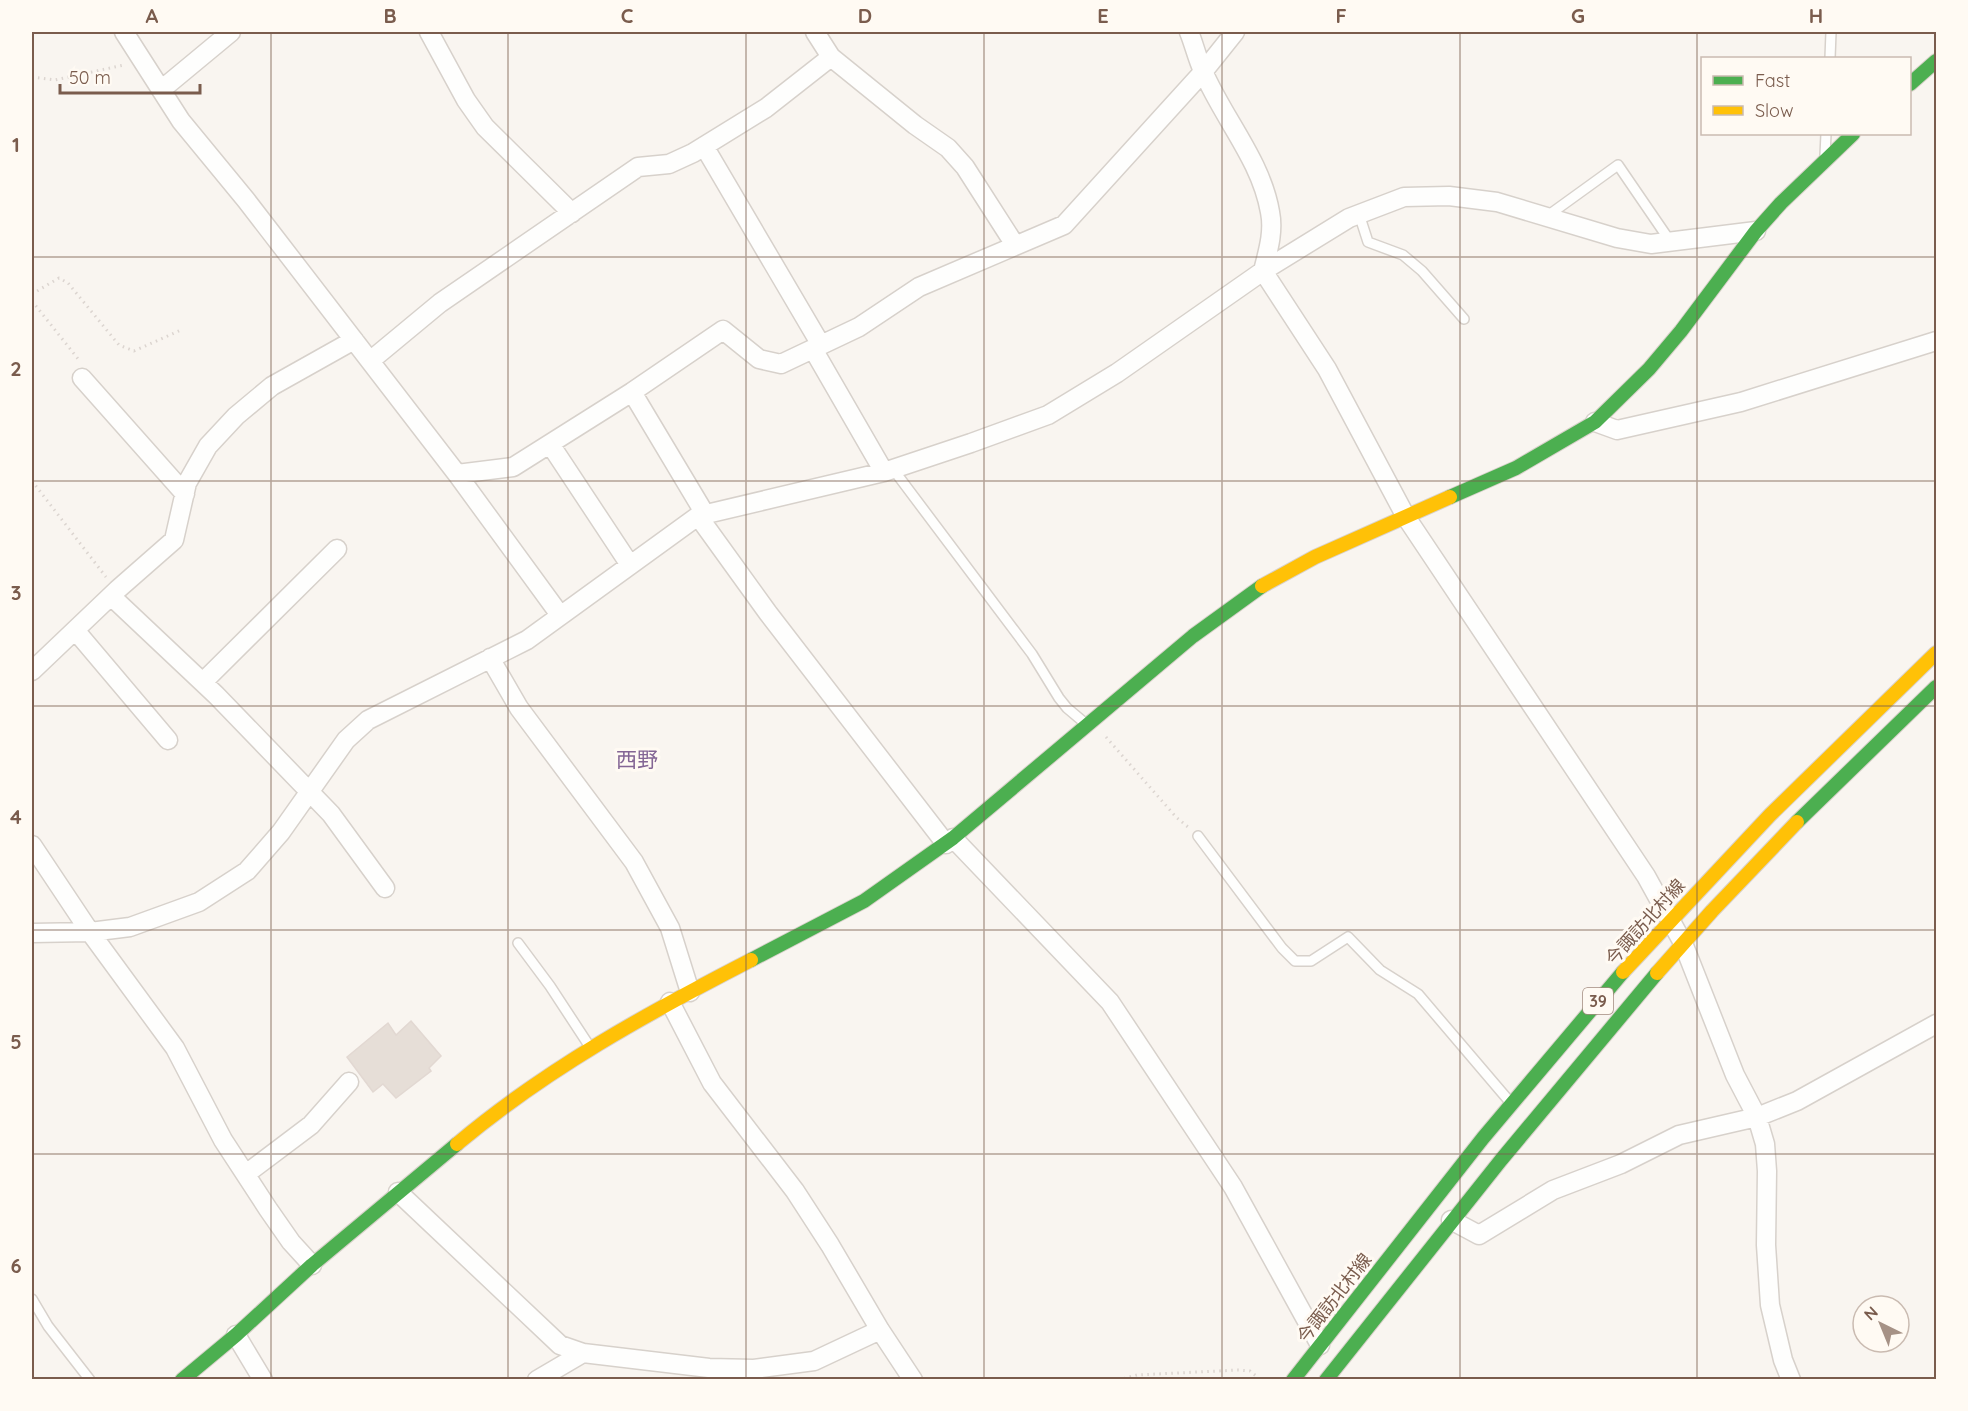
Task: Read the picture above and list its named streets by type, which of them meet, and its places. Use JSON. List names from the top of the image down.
{
  "streets": {
    "street": ["今諏訪北村線", "39"]
  },
  "districts": ["西野"],
  "legend": ["Fast", "Slow"],
  "scale_bar": "50 m",
  "north": "top left",
  "grid": {
    "columns": [
      "A",
      "B",
      "C",
      "D",
      "E",
      "F",
      "G",
      "H"
    ],
    "rows": [
      "1",
      "2",
      "3",
      "4",
      "5",
      "6"
    ]
  }
}
